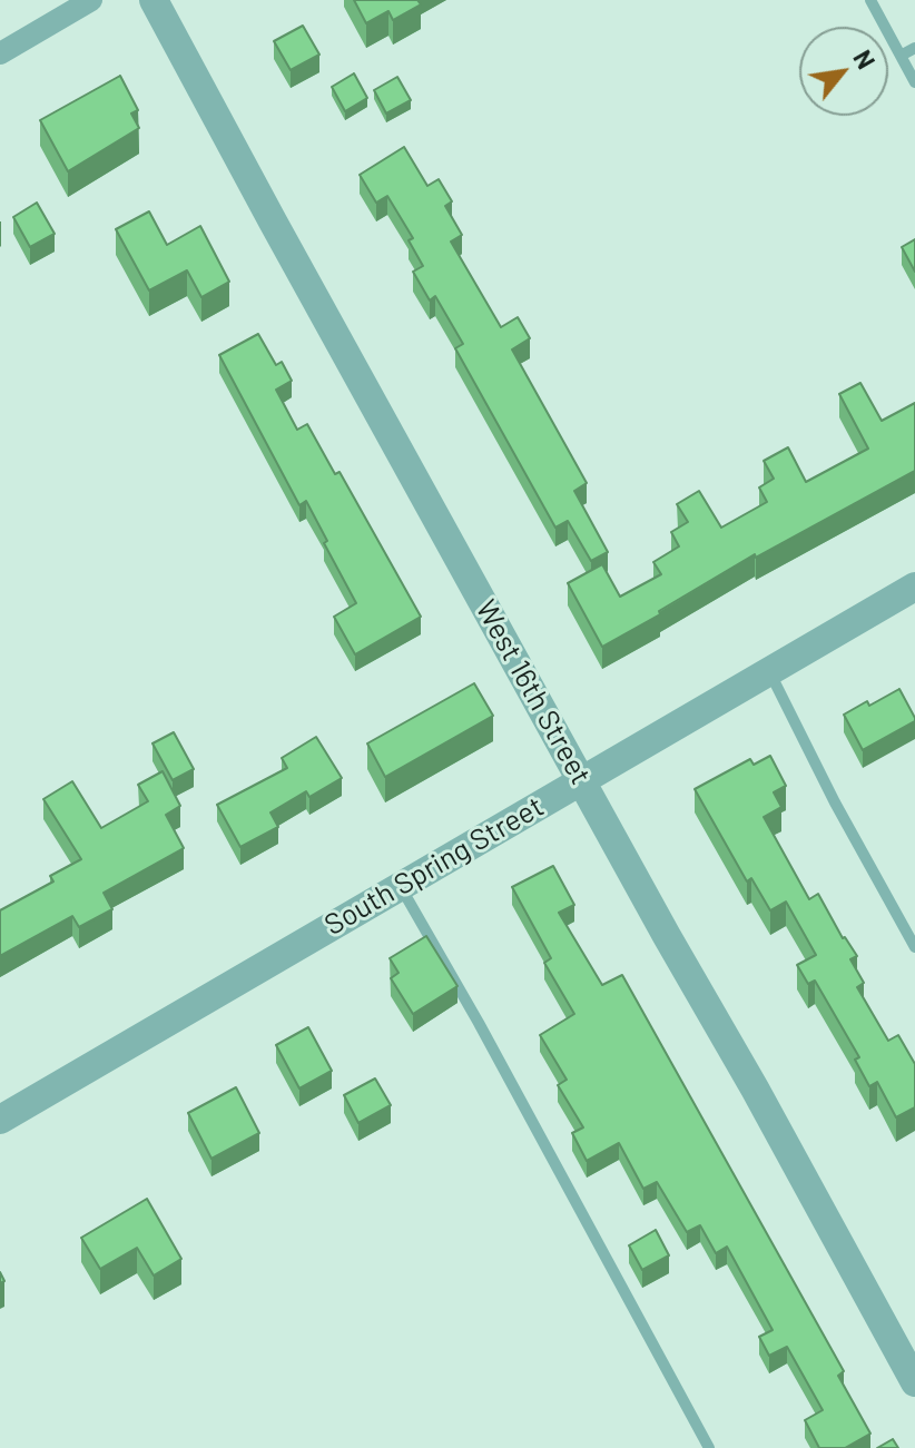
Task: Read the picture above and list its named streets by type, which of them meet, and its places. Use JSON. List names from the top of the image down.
{
  "streets": {
    "street": ["West 16th Street", "South Spring Street"]
  },
  "crossings": [
    ["West 16th Street", "South Spring Street"]
  ],
  "north": "top right"
}
